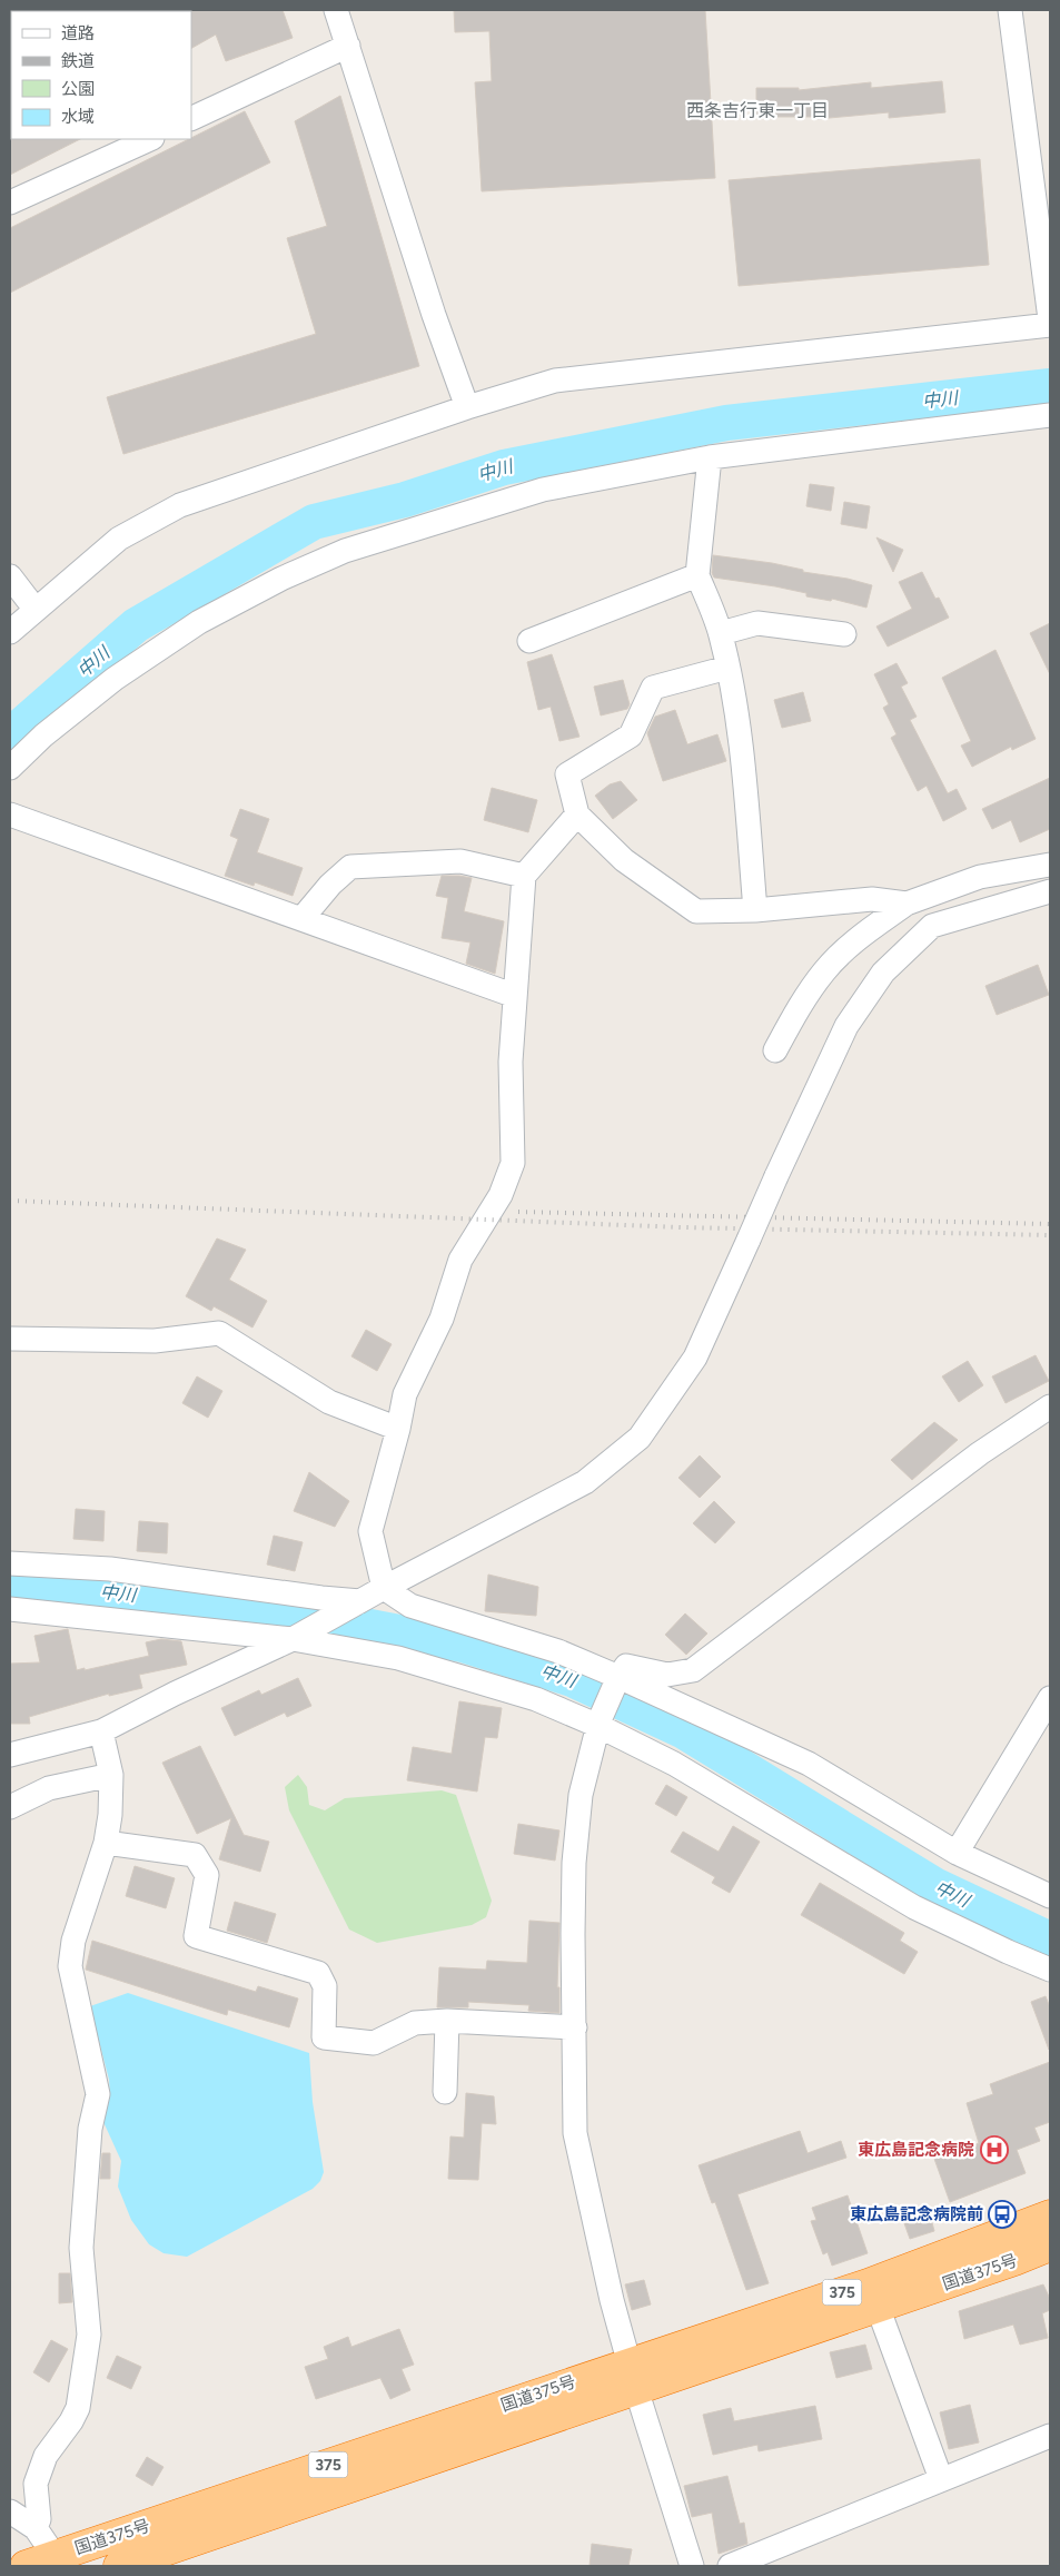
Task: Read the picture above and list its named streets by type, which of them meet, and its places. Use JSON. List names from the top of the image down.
{
  "streets": {
    "highway": ["国道375号", "375"]
  },
  "districts": ["西条吉行東一丁目"],
  "water": ["中川"],
  "places": {
    "hospital": ["東広島記念病院"],
    "bus stop": ["東広島記念病院前"]
  },
  "legend": [
    "道路",
    "鉄道",
    "公園",
    "水域"
  ]
}
